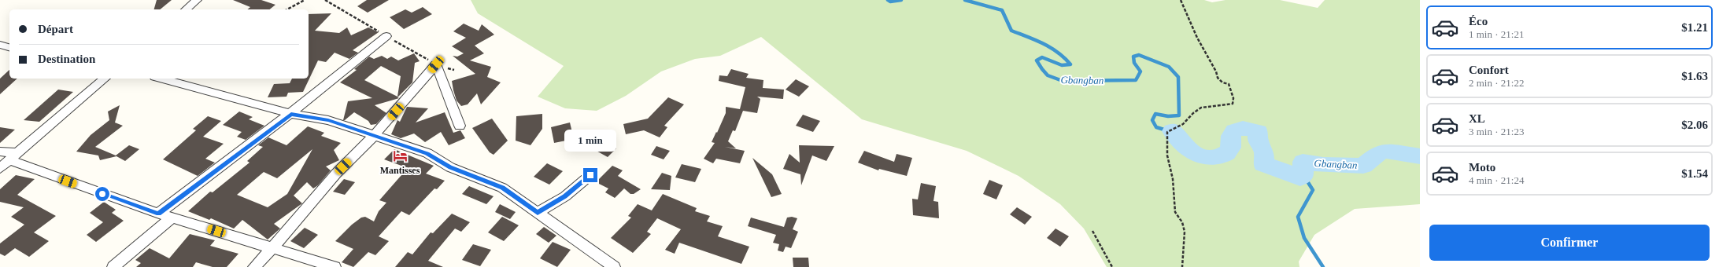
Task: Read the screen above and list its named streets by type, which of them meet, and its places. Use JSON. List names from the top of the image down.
{
  "water": ["Gbangban"],
  "places": {
    "hotel": ["Mantisses"]
  },
  "page": {
    "list": [
      {
        "name": "Éco",
        "note": "1 min · 21:21",
        "value": "$1.21"
      },
      {
        "name": "Confort",
        "note": "2 min · 21:22",
        "value": "$1.63"
      },
      {
        "name": "XL",
        "note": "3 min · 21:23",
        "value": "$2.06"
      },
      {
        "name": "Moto",
        "note": "4 min · 21:24",
        "value": "$1.54"
      }
    ],
    "banner": ["Départ", "Destination"],
    "bubble": "1 min",
    "buttons": "Confirmer"
  }
}
